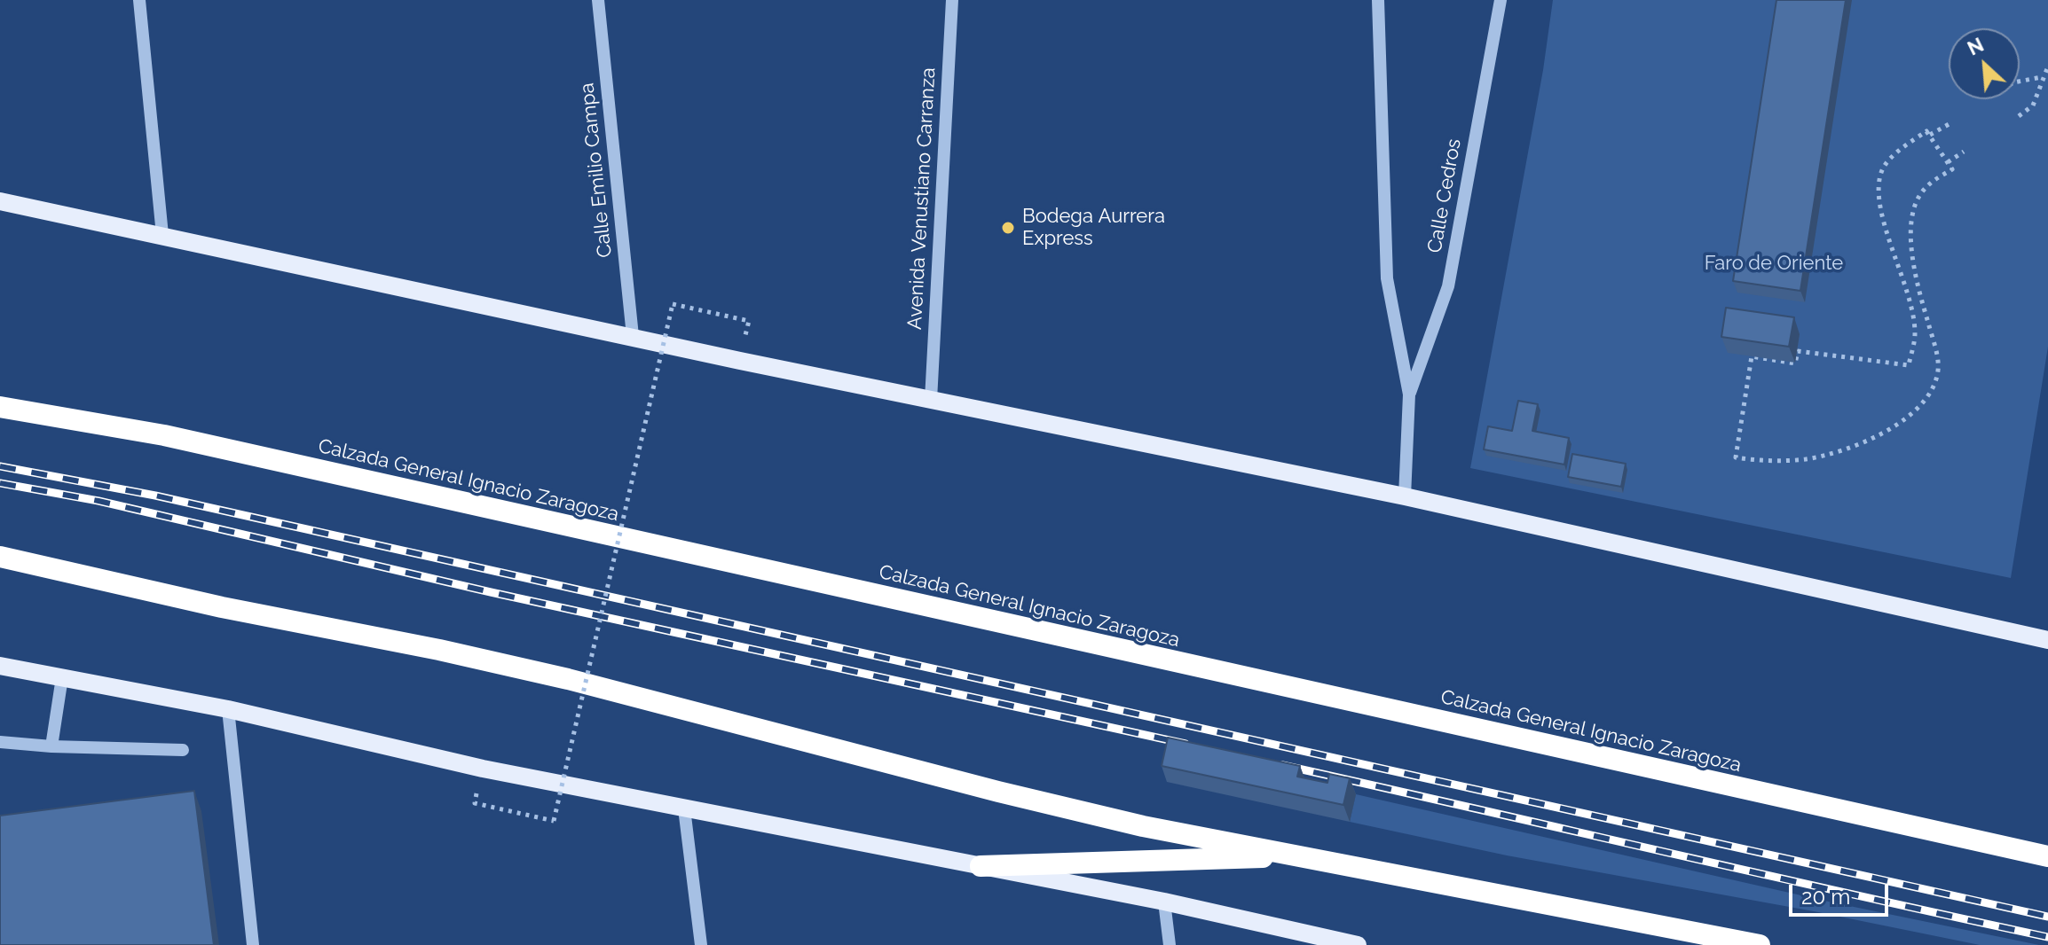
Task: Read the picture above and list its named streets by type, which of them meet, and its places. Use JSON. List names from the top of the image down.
{
  "streets": {
    "highway": ["Calzada General Ignacio Zaragoza"],
    "street": ["Calle Emilio Campa", "Calle Cedros", "Avenida Venustiano Carranza"]
  },
  "parks": ["Faro de Oriente"],
  "places": ["Bodega Aurrera Express"],
  "scale_bar": "20 m",
  "north": "top left"
}
